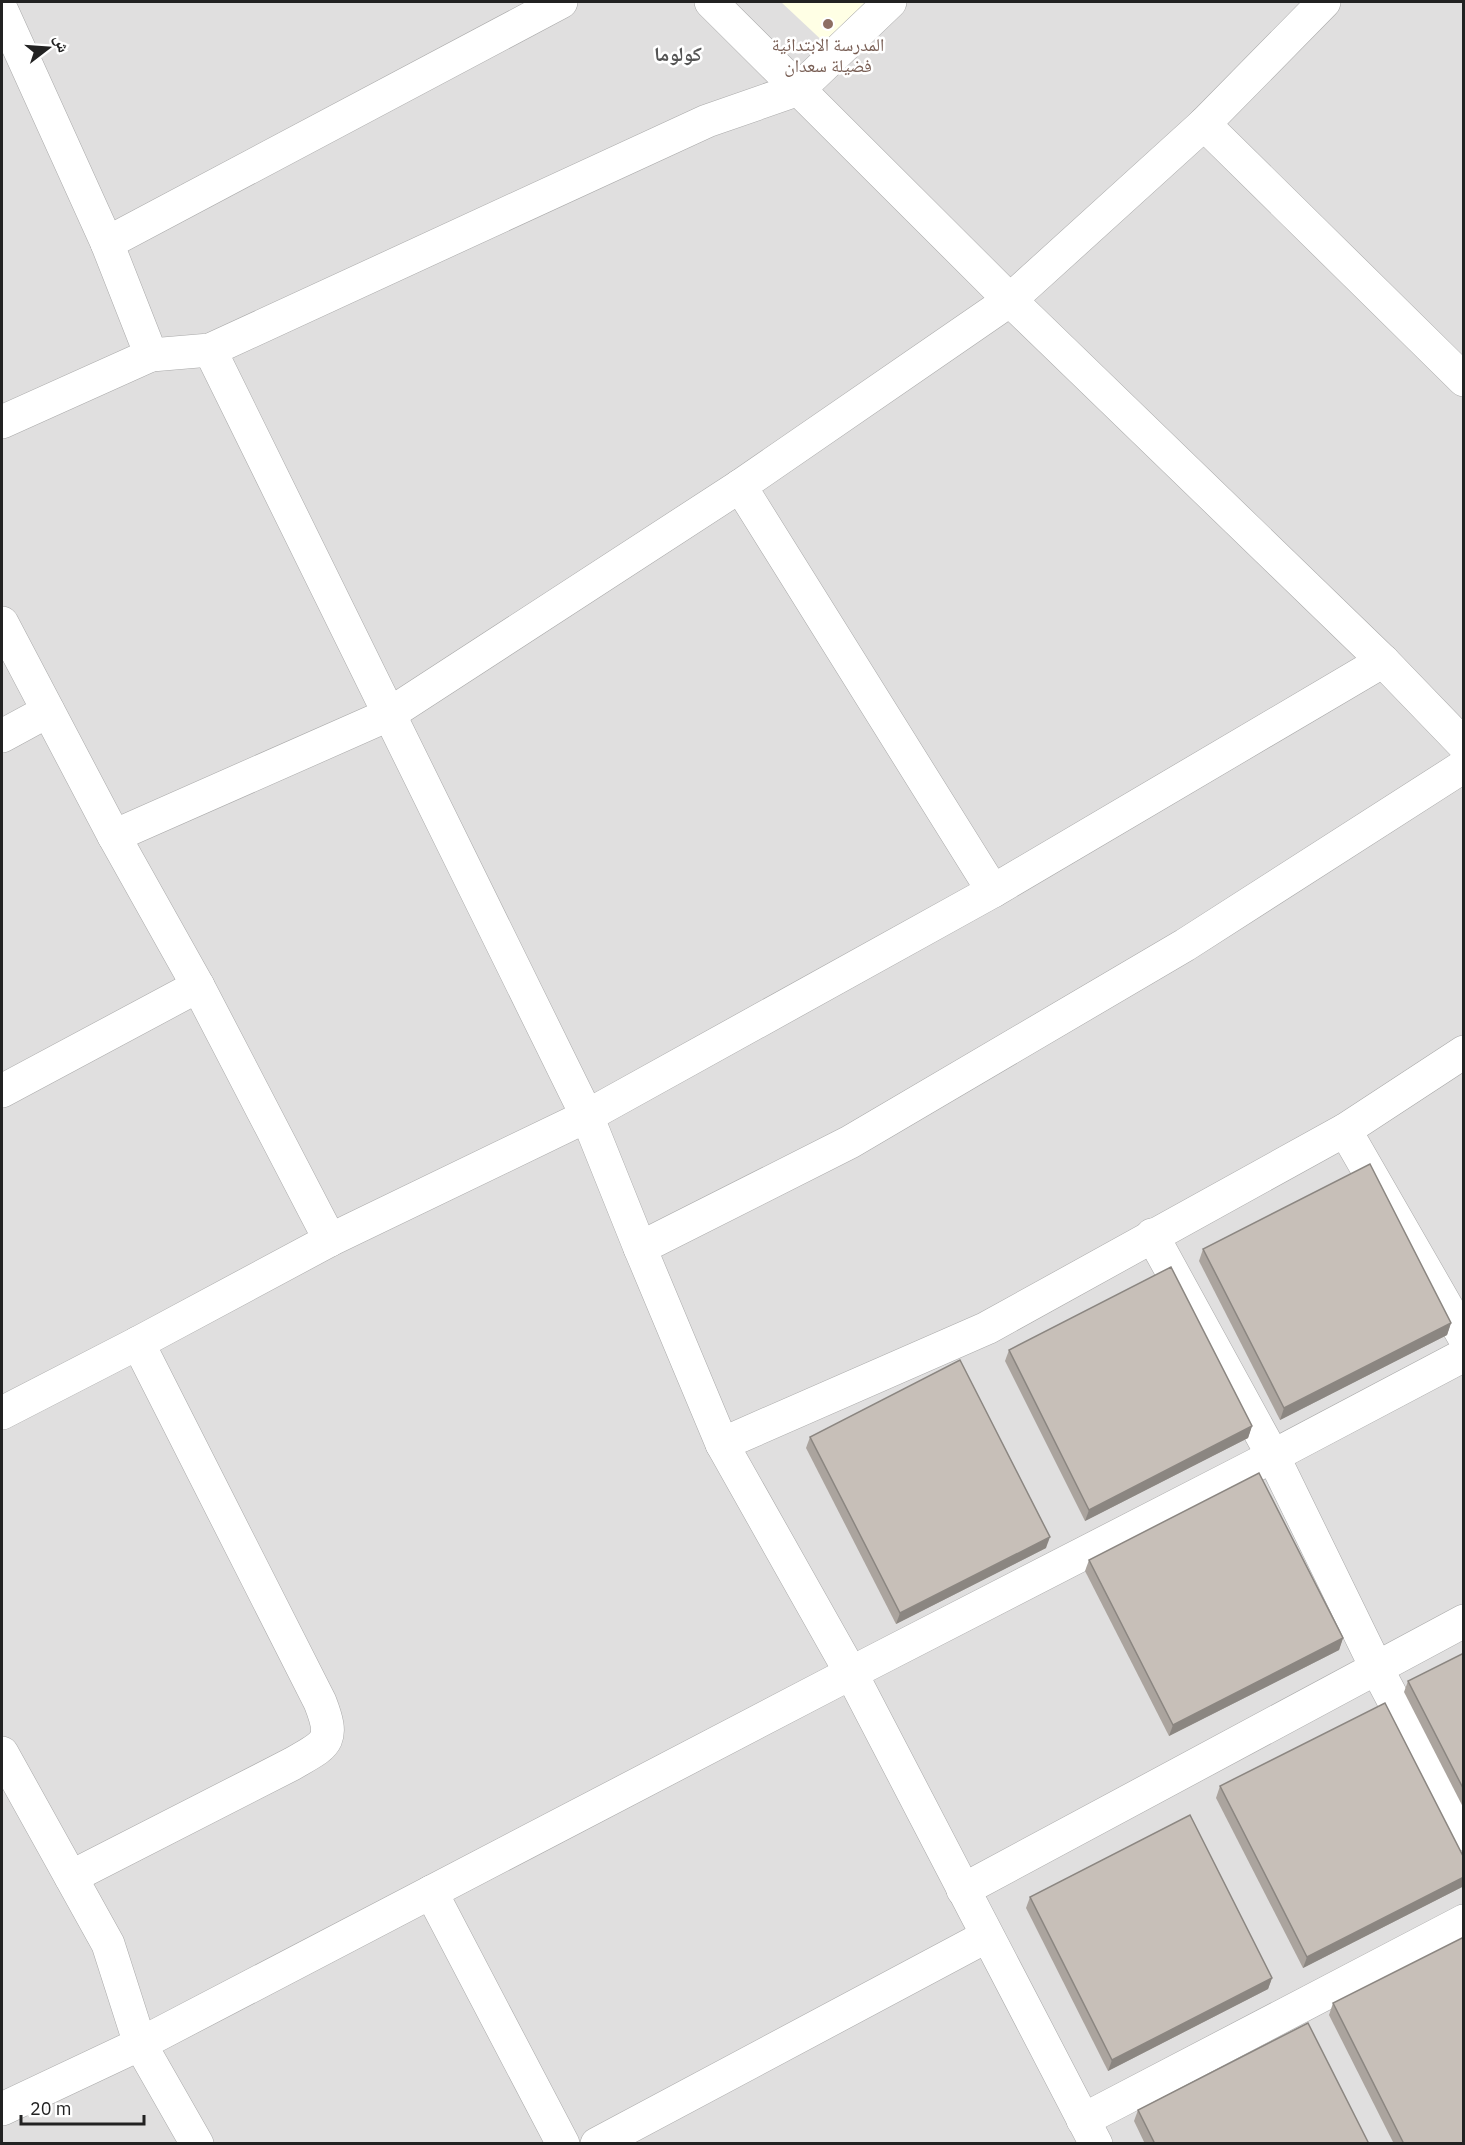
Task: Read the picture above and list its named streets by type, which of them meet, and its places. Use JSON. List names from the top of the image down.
{
  "districts": ["كولوما"],
  "places": ["المدرسة الابتدائية فضيلة سعدان"],
  "scale_bar": "20 m",
  "north": "right"
}
